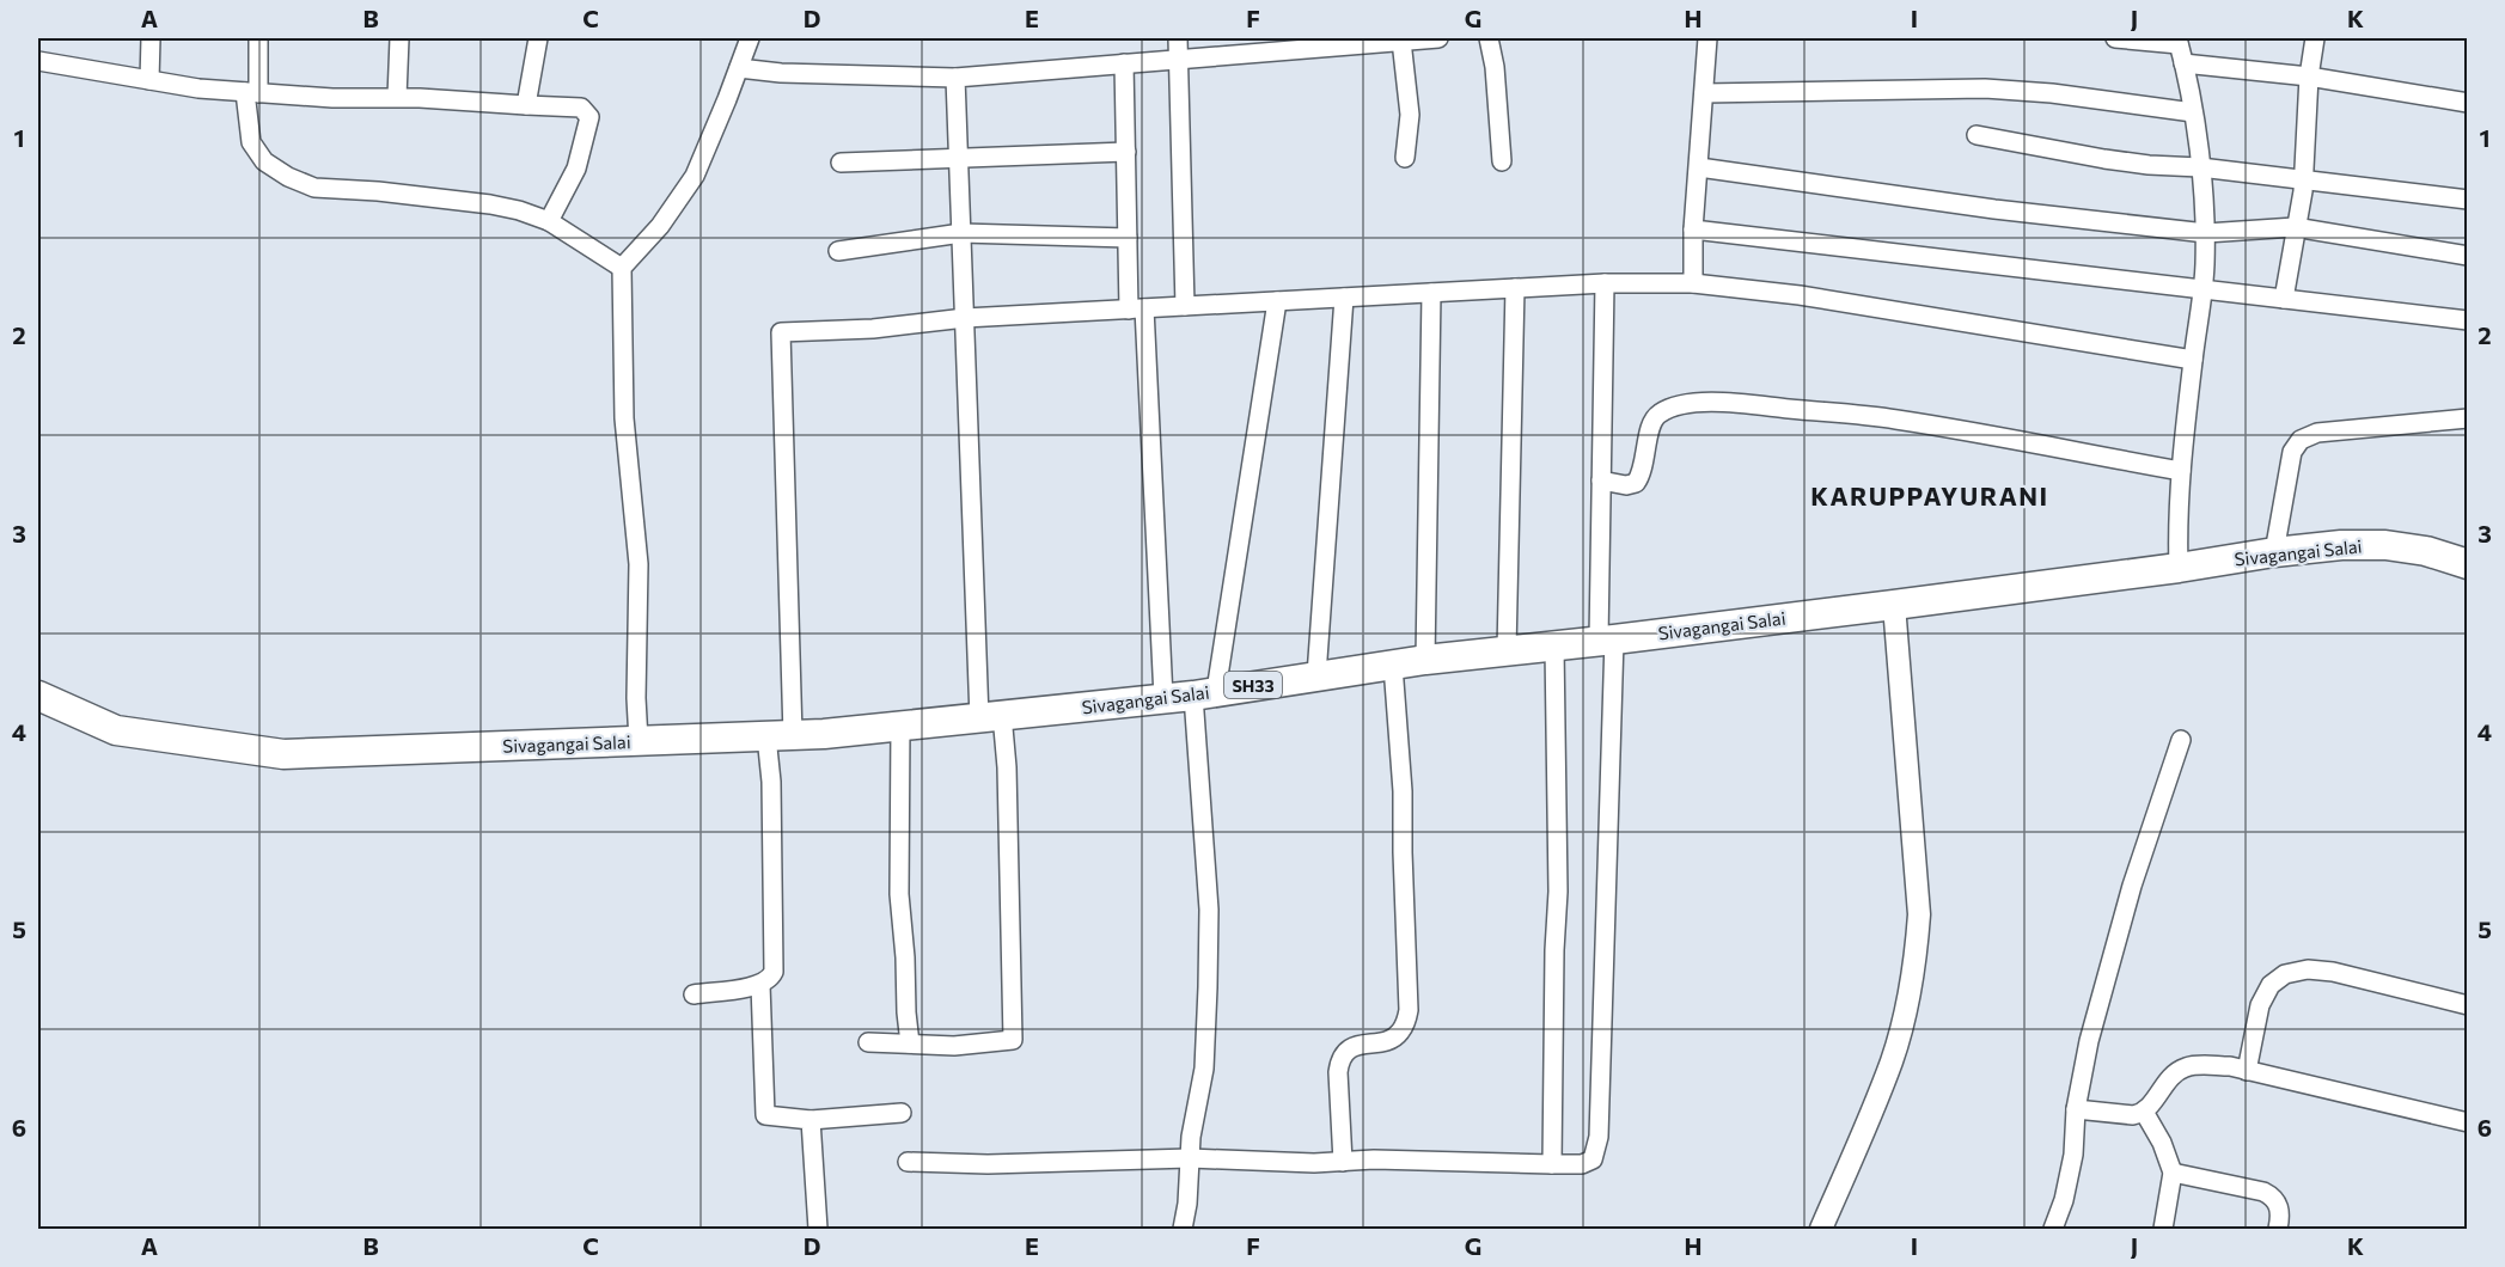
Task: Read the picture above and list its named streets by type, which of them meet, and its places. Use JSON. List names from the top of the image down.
{
  "streets": {
    "main road": ["Sivagangai Salai", "SH33"]
  },
  "districts": ["KARUPPAYURANI"],
  "grid": {
    "columns": [
      "A",
      "B",
      "C",
      "D",
      "E",
      "F",
      "G",
      "H",
      "I",
      "J",
      "K"
    ],
    "rows": [
      "1",
      "2",
      "3",
      "4",
      "5",
      "6"
    ]
  }
}
